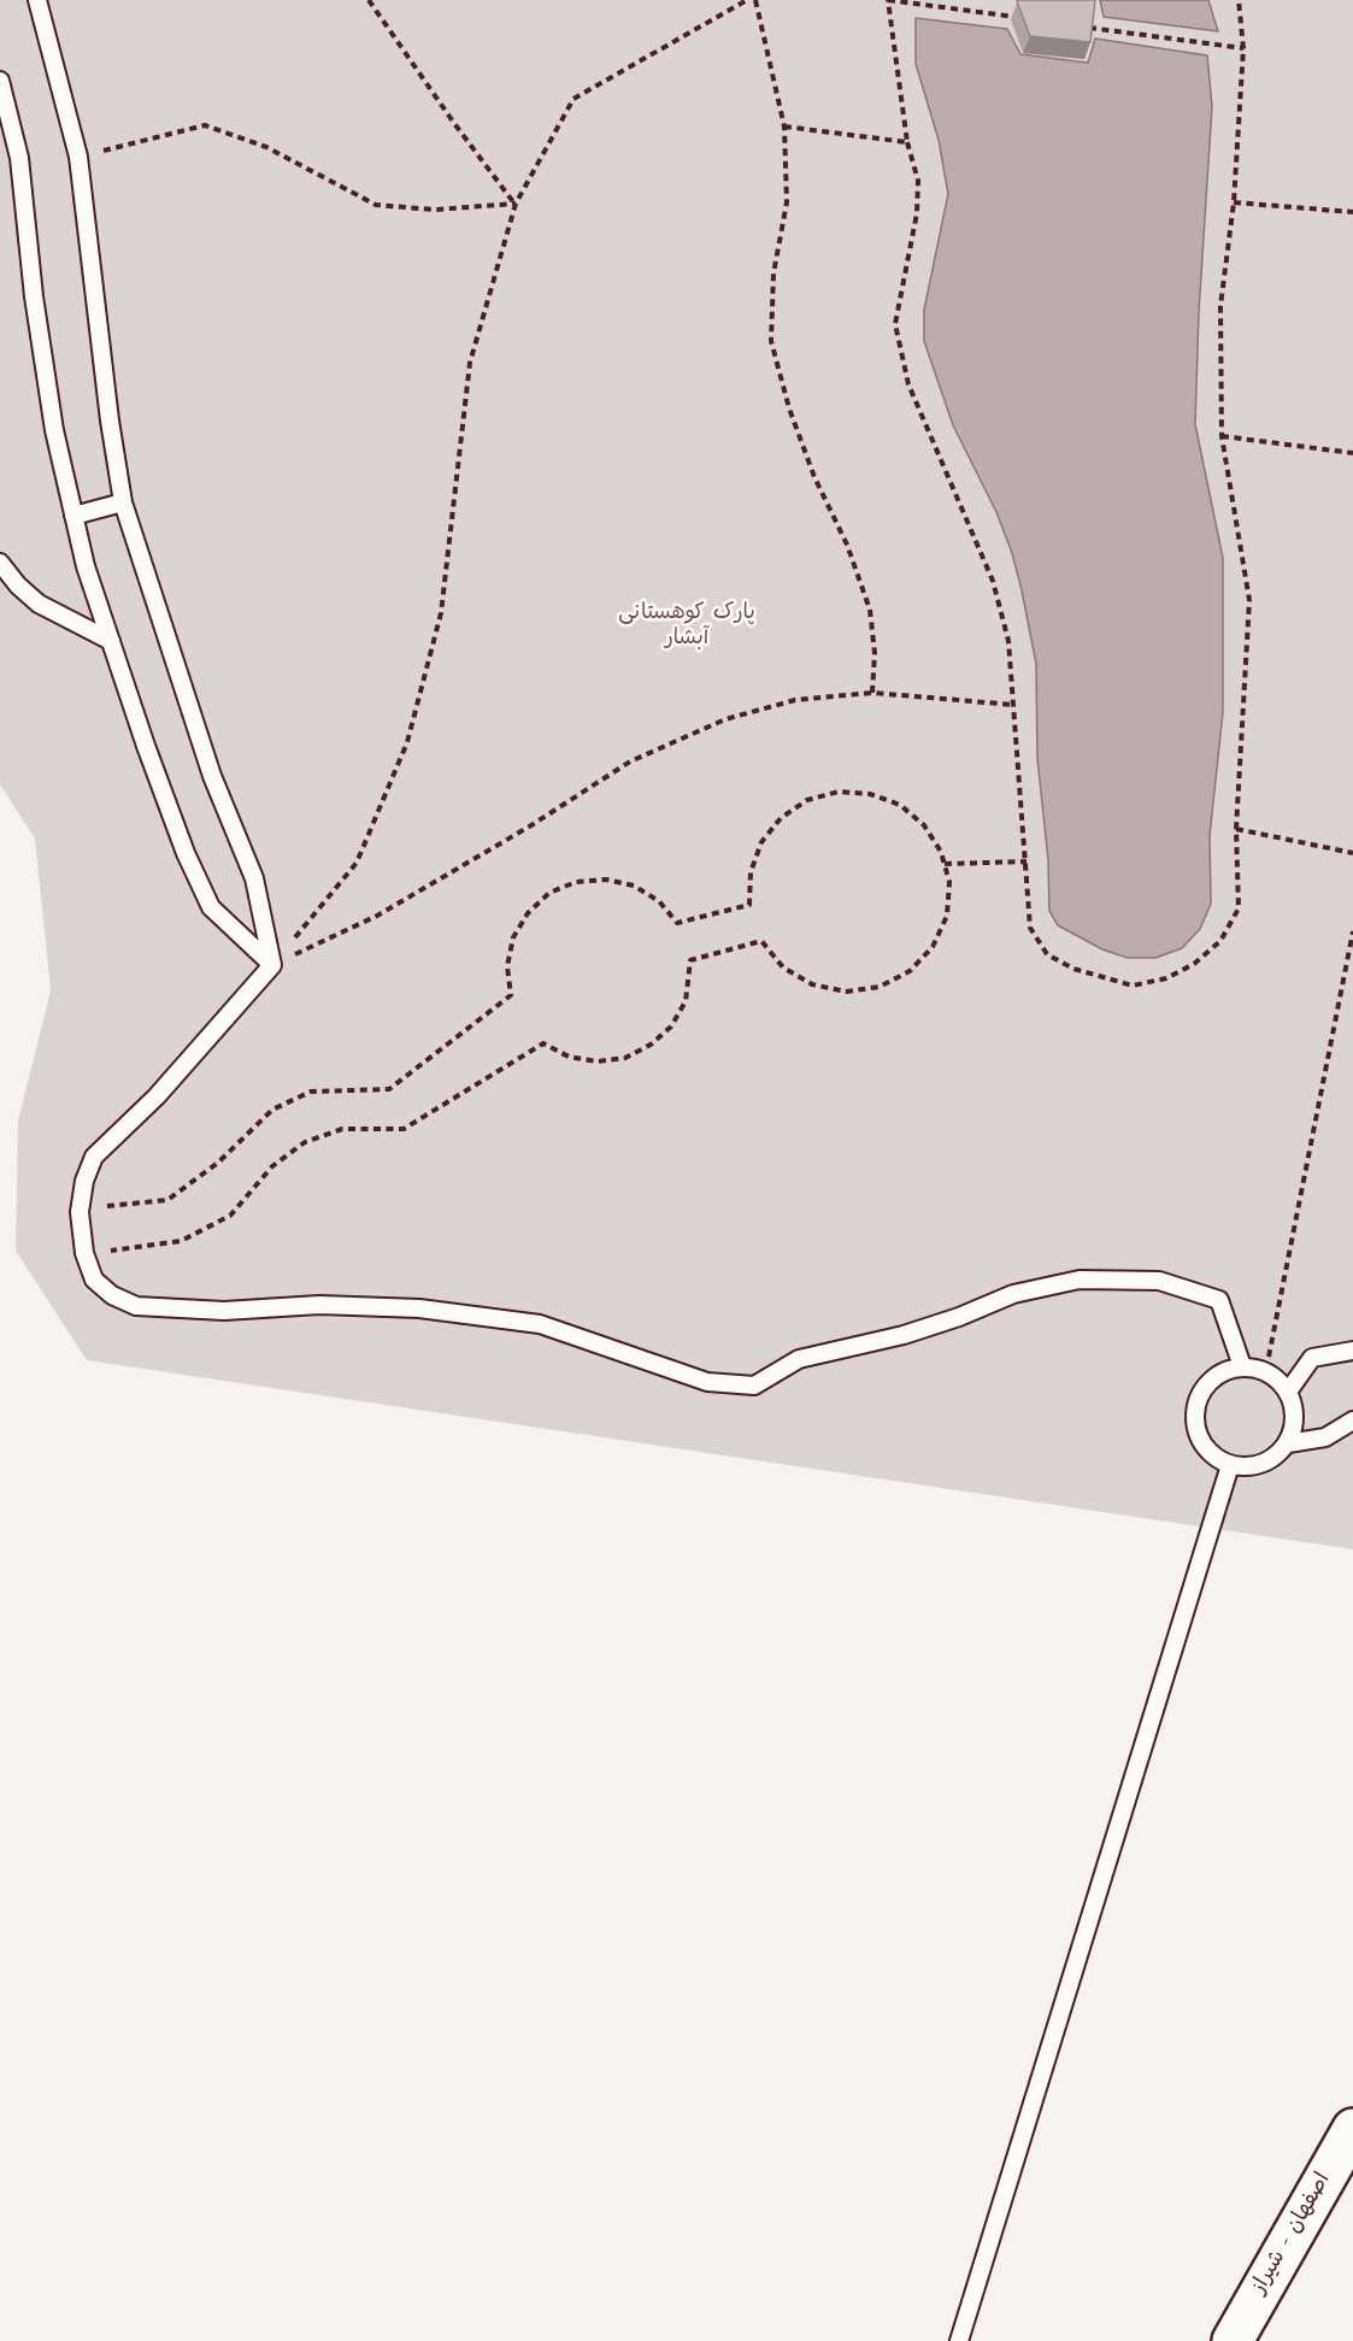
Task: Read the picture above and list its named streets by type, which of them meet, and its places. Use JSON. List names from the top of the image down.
{
  "streets": {
    "highway": ["اصفهان - شیراز"]
  },
  "parks": ["پارک کوهستانی آبشار"]
}
